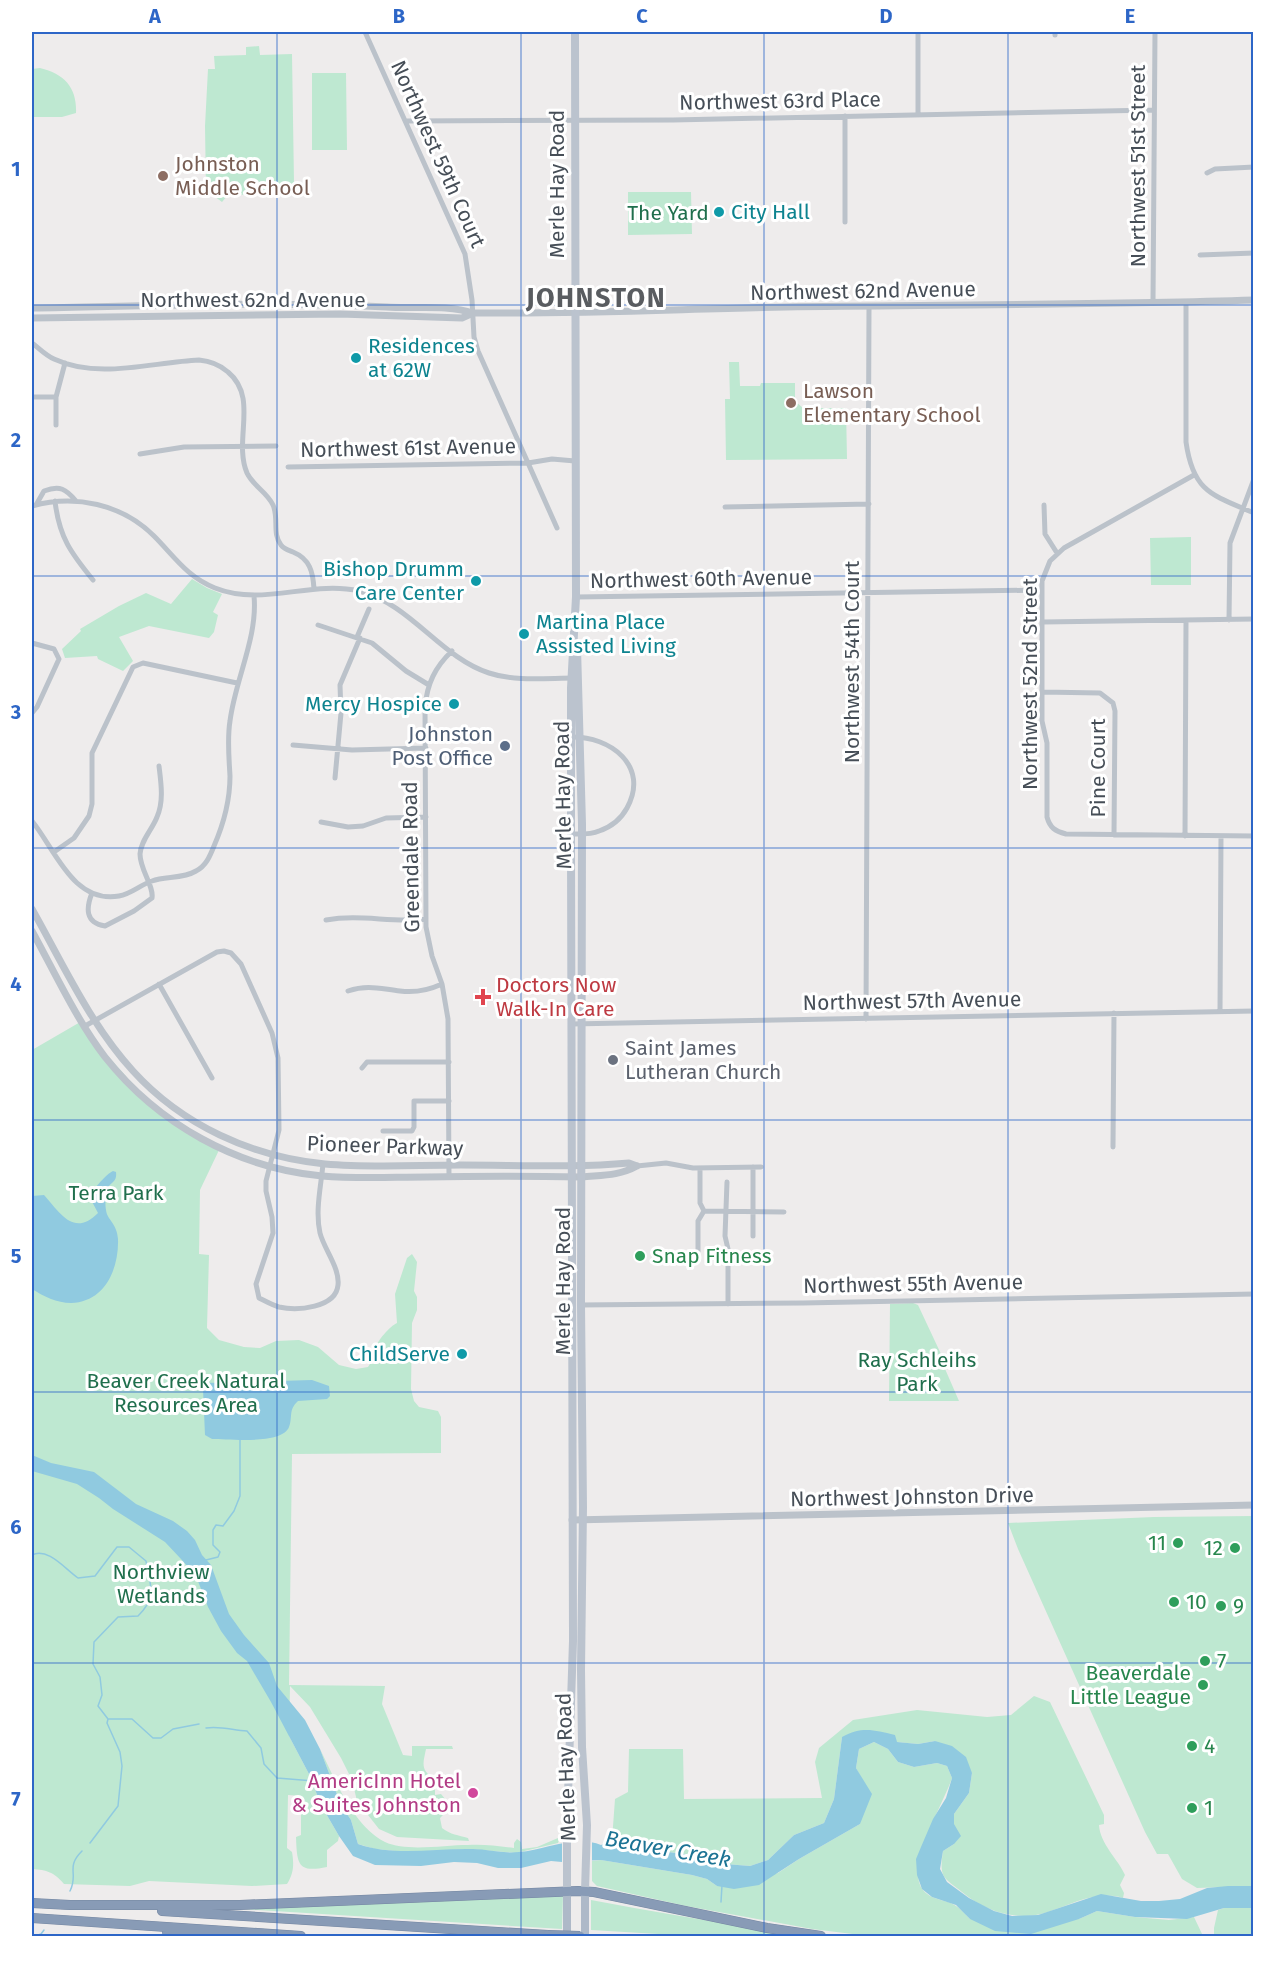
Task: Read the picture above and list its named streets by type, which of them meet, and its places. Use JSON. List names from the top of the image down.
{
  "streets": {
    "main road": ["Merle Hay Road"],
    "street": [
      "Northwest 63rd Place",
      "Northwest 59th Court",
      "Northwest 51st Street",
      "Northwest 62nd Avenue",
      "Northwest 61st Avenue",
      "Northwest 60th Avenue",
      "Northwest 54th Court",
      "Northwest 52nd Street",
      "Pine Court",
      "Greendale Road",
      "Northwest 57th Avenue",
      "Pioneer Parkway",
      "Northwest 55th Avenue",
      "Northwest Johnston Drive"
    ]
  },
  "crossings": [
    ["Northwest 63rd Place", "Northwest 59th Court"],
    ["Northwest 63rd Place", "Northwest 51st Street"],
    ["Northwest 63rd Place", "Merle Hay Road"],
    ["Northwest 59th Court", "Northwest 62nd Avenue"],
    ["Northwest 59th Court", "Northwest 61st Avenue"],
    ["Northwest 51st Street", "Northwest 62nd Avenue"],
    ["Merle Hay Road", "Northwest 62nd Avenue"],
    ["Merle Hay Road", "Northwest 61st Avenue"],
    ["Merle Hay Road", "Northwest 60th Avenue"],
    ["Merle Hay Road", "Northwest 57th Avenue"],
    ["Merle Hay Road", "Pioneer Parkway"],
    ["Merle Hay Road", "Northwest 55th Avenue"],
    ["Merle Hay Road", "Northwest Johnston Drive"],
    ["Northwest 62nd Avenue", "Northwest 54th Court"],
    ["Northwest 60th Avenue", "Northwest 54th Court"],
    ["Northwest 60th Avenue", "Northwest 52nd Street"],
    ["Northwest 54th Court", "Northwest 57th Avenue"],
    ["Northwest 52nd Street", "Pine Court"],
    ["Greendale Road", "Pioneer Parkway"]
  ],
  "districts": ["JOHNSTON"],
  "water": ["Beaver Creek"],
  "parks": [
    "The Yard",
    "Terra Park",
    "Ray Schleihs Park",
    "Beaver Creek Natural Resources Area",
    "Northview Wetlands"
  ],
  "places": {
    "other": [
      "Johnston Middle School",
      "City Hall",
      "Residences at 62W",
      "Lawson Elementary School",
      "Bishop Drumm Care Center",
      "Martina Place Assisted Living",
      "Mercy Hospice",
      "Johnston Post Office",
      "Saint James Lutheran Church",
      "Snap Fitness",
      "ChildServe",
      "11",
      "12",
      "10",
      "9",
      "7",
      "Beaverdale Little League",
      "4",
      "AmericInn Hotel & Suites Johnston",
      "1"
    ],
    "health": ["Doctors Now Walk-In Care"]
  },
  "grid": {
    "columns": [
      "A",
      "B",
      "C",
      "D",
      "E"
    ],
    "rows": [
      "1",
      "2",
      "3",
      "4",
      "5",
      "6",
      "7"
    ]
  }
}
